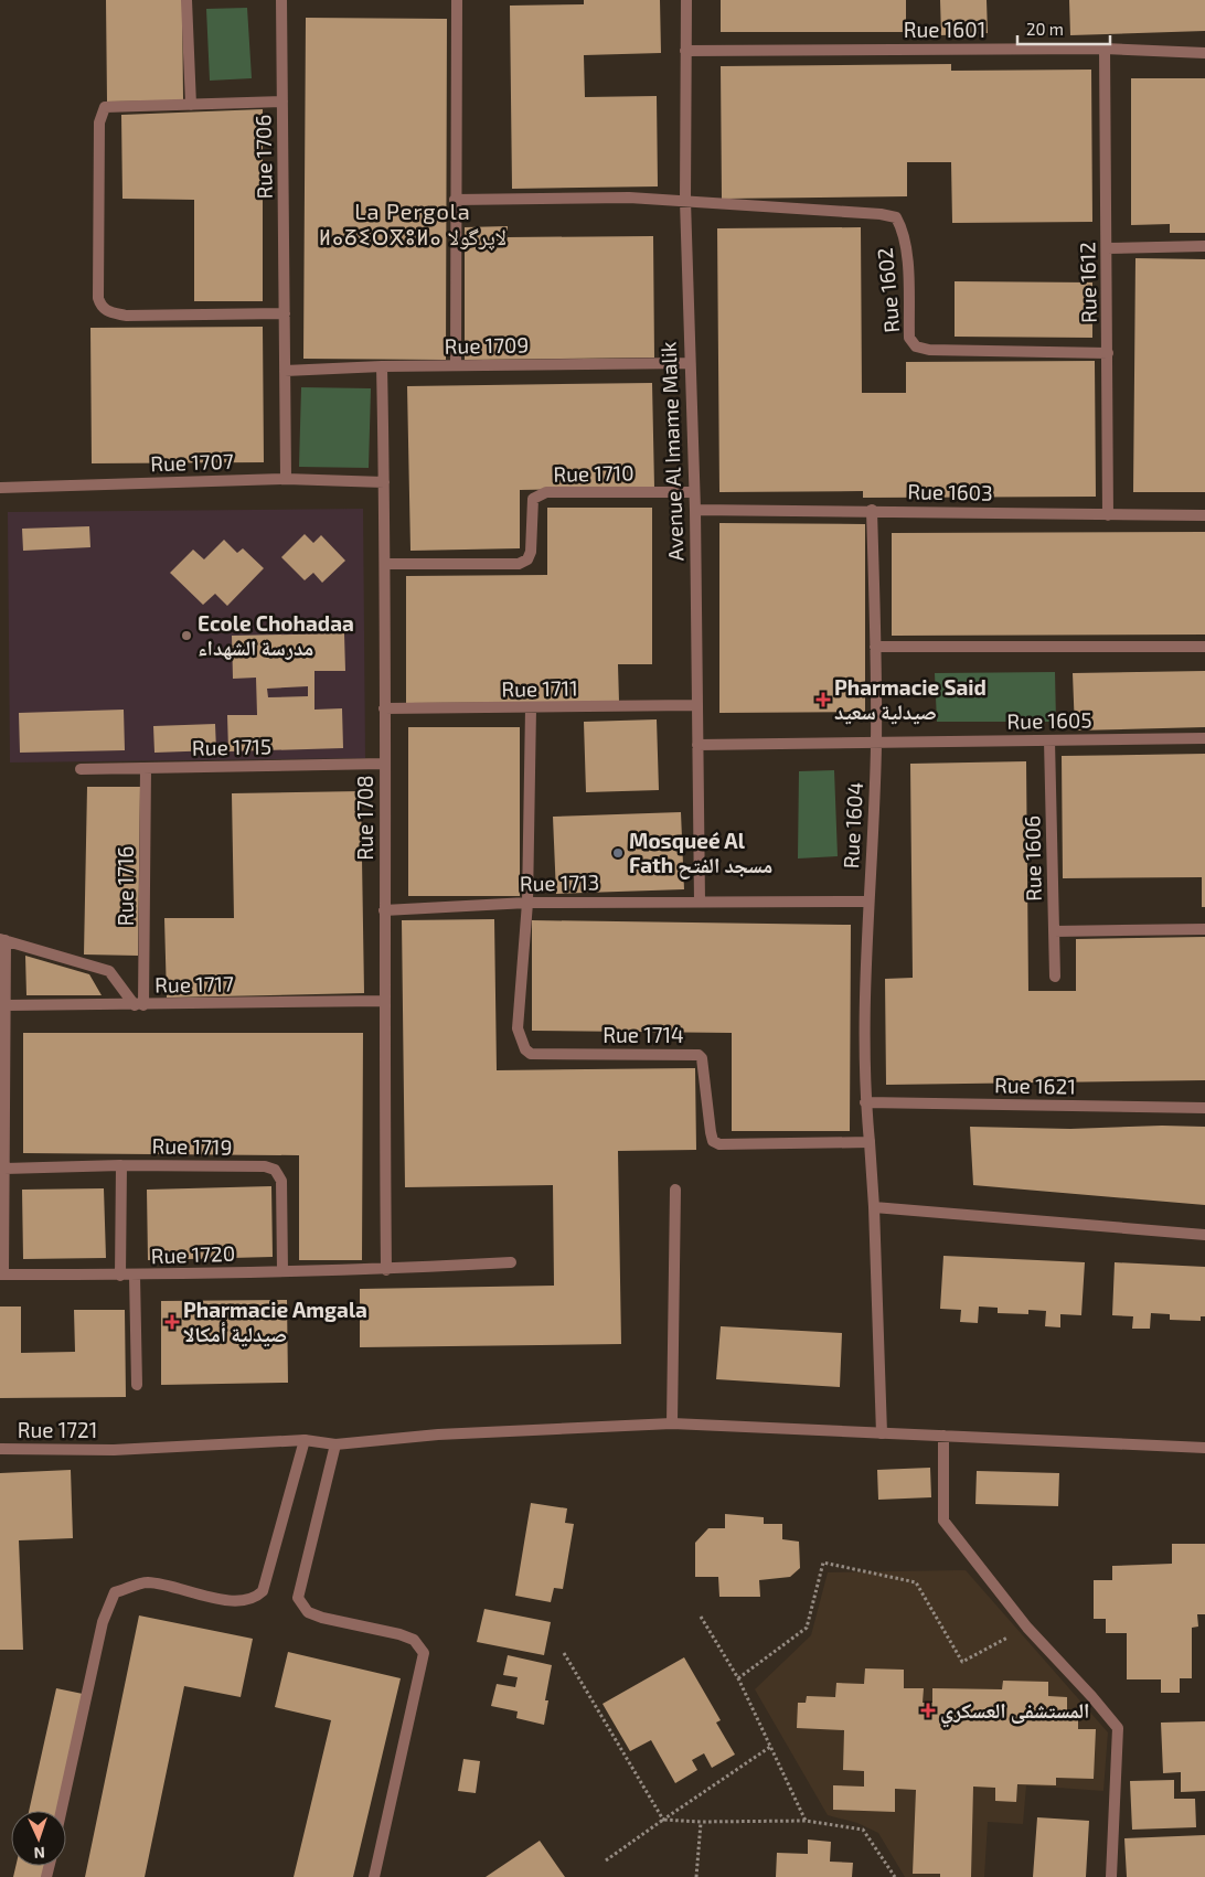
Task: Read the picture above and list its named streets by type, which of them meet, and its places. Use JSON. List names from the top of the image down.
{
  "streets": {
    "street": [
      "Rue 1601",
      "Rue 1706",
      "Rue 1612",
      "Rue 1602",
      "Rue 1709",
      "Avenue Al Imame Malik",
      "Rue 1707",
      "Rue 1710",
      "Rue 1603",
      "Rue 1711",
      "Rue 1605",
      "Rue 1715",
      "Rue 1708",
      "Rue 1604",
      "Rue 1606",
      "Rue 1713",
      "Rue 1716",
      "Rue 1717",
      "Rue 1714",
      "Rue 1621",
      "Rue 1719",
      "Rue 1720",
      "Rue 1721"
    ]
  },
  "crossings": [
    ["Rue 1601", "Rue 1612"],
    ["Rue 1601", "Avenue Al Imame Malik"],
    ["Rue 1706", "Rue 1709"],
    ["Rue 1706", "Rue 1707"],
    ["Rue 1612", "Rue 1602"],
    ["Rue 1612", "Rue 1603"],
    ["Rue 1602", "Avenue Al Imame Malik"],
    ["Rue 1709", "Avenue Al Imame Malik"],
    ["Rue 1709", "Rue 1708"],
    ["Avenue Al Imame Malik", "Rue 1710"],
    ["Avenue Al Imame Malik", "Rue 1603"],
    ["Avenue Al Imame Malik", "Rue 1711"],
    ["Avenue Al Imame Malik", "Rue 1605"],
    ["Avenue Al Imame Malik", "Rue 1713"],
    ["Rue 1707", "Rue 1708"],
    ["Rue 1710", "Rue 1708"],
    ["Rue 1603", "Rue 1604"],
    ["Rue 1711", "Rue 1708"],
    ["Rue 1605", "Rue 1604"],
    ["Rue 1605", "Rue 1606"],
    ["Rue 1715", "Rue 1708"],
    ["Rue 1715", "Rue 1716"],
    ["Rue 1708", "Rue 1713"],
    ["Rue 1708", "Rue 1717"],
    ["Rue 1708", "Rue 1720"],
    ["Rue 1604", "Rue 1713"],
    ["Rue 1604", "Rue 1714"],
    ["Rue 1604", "Rue 1621"],
    ["Rue 1604", "Rue 1721"],
    ["Rue 1713", "Rue 1714"],
    ["Rue 1716", "Rue 1717"],
    ["Rue 1719", "Rue 1720"]
  ],
  "districts": ["La Pergola ⵍⴰⵒⵉⵔⴳⵓⵍⴰ لاپرگولا"],
  "places": {
    "other": ["Ecole Chohadaa مدرسة الشهداء", "Mosqueé Al Fath مسجد الفتح"],
    "health": ["Pharmacie Said صيدلية سعيد", "Pharmacie Amgala صيدلية أمكالا", "المستشفى العسكري"]
  },
  "scale_bar": "20 m",
  "north": "bottom"
}
